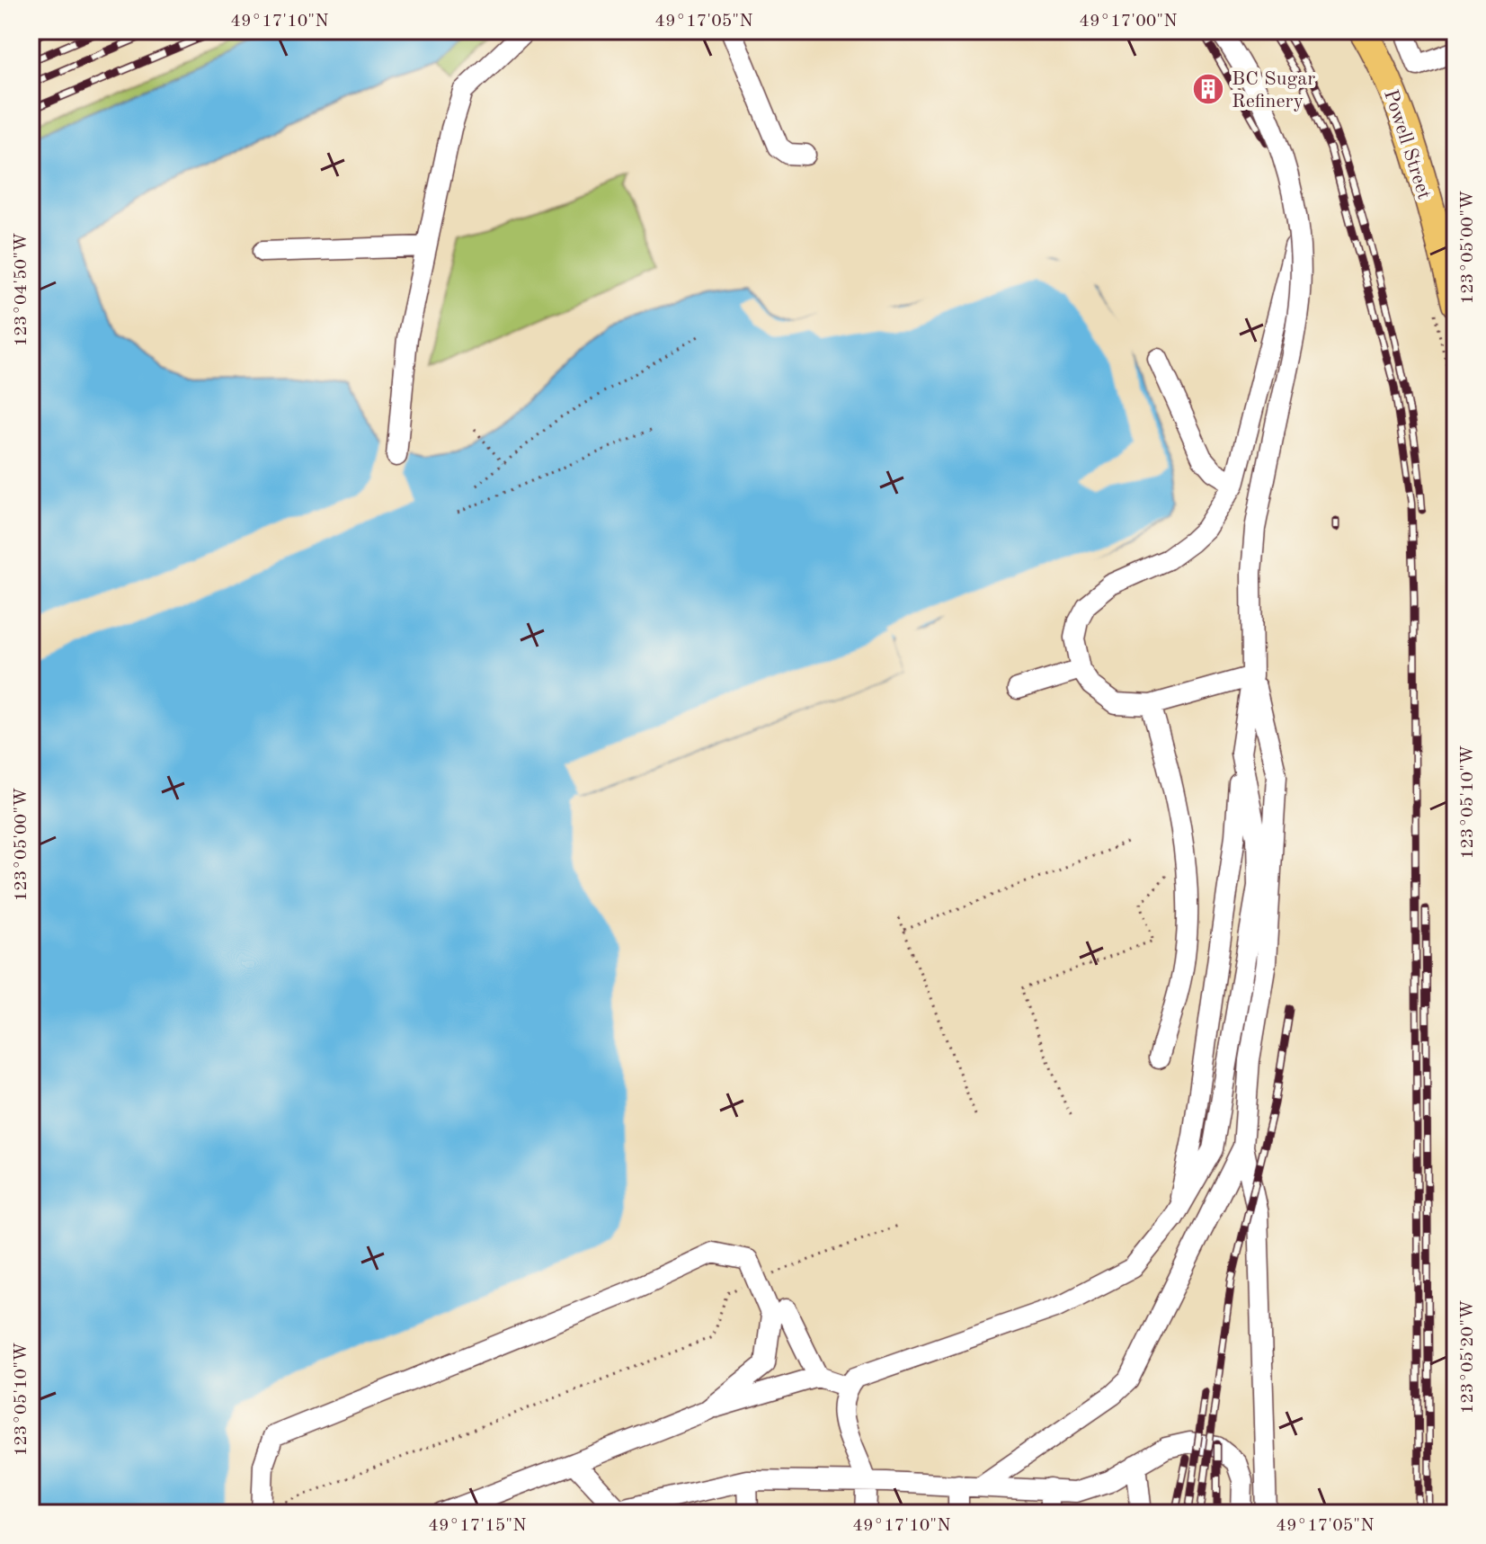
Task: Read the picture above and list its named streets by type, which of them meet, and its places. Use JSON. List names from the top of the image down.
{
  "streets": {
    "main road": ["Powell Street"]
  },
  "places": {
    "building": ["BC Sugar Refinery"]
  },
  "coordinates": [
    "49°17'10\"N",
    "49°17'05\"N",
    "49°17'00\"N",
    "123°05'00\"W",
    "123°04'50\"W",
    "123°05'10\"W",
    "123°05'20\"W",
    "49°17'15\"N"
  ]
}
